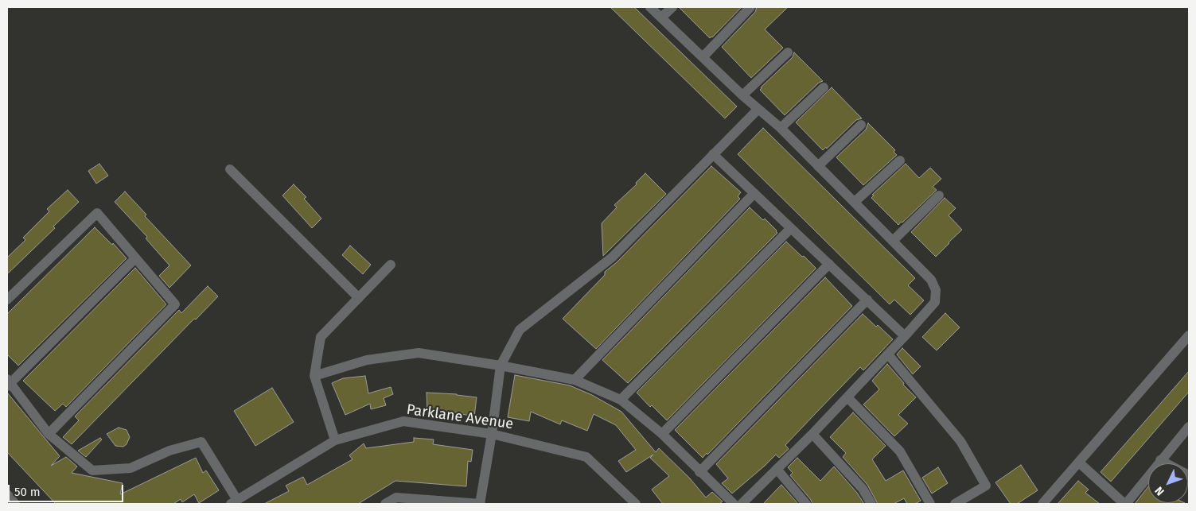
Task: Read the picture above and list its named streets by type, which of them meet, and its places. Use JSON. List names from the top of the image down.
{
  "streets": {
    "street": ["Parklane Avenue"]
  },
  "scale_bar": "50 m",
  "north": "bottom left"
}
